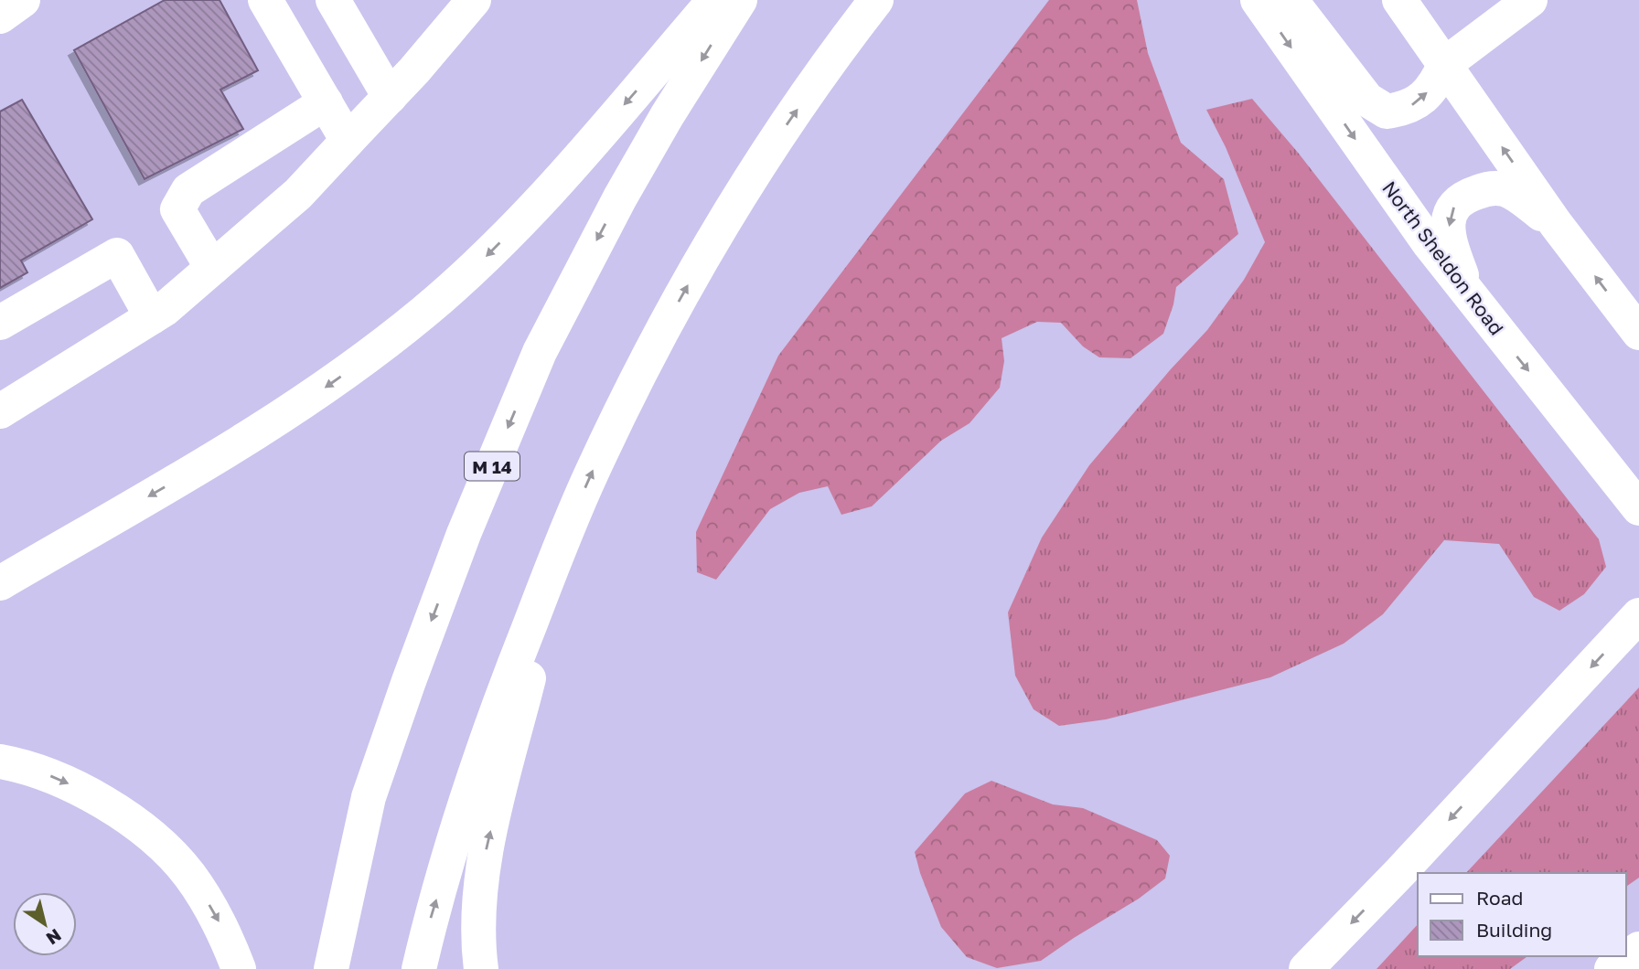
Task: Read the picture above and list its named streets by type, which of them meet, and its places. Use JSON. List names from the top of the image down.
{
  "streets": {
    "main road": ["North Sheldon Road", "M 14"]
  },
  "legend": ["Road", "Building"],
  "north": "bottom right"
}
